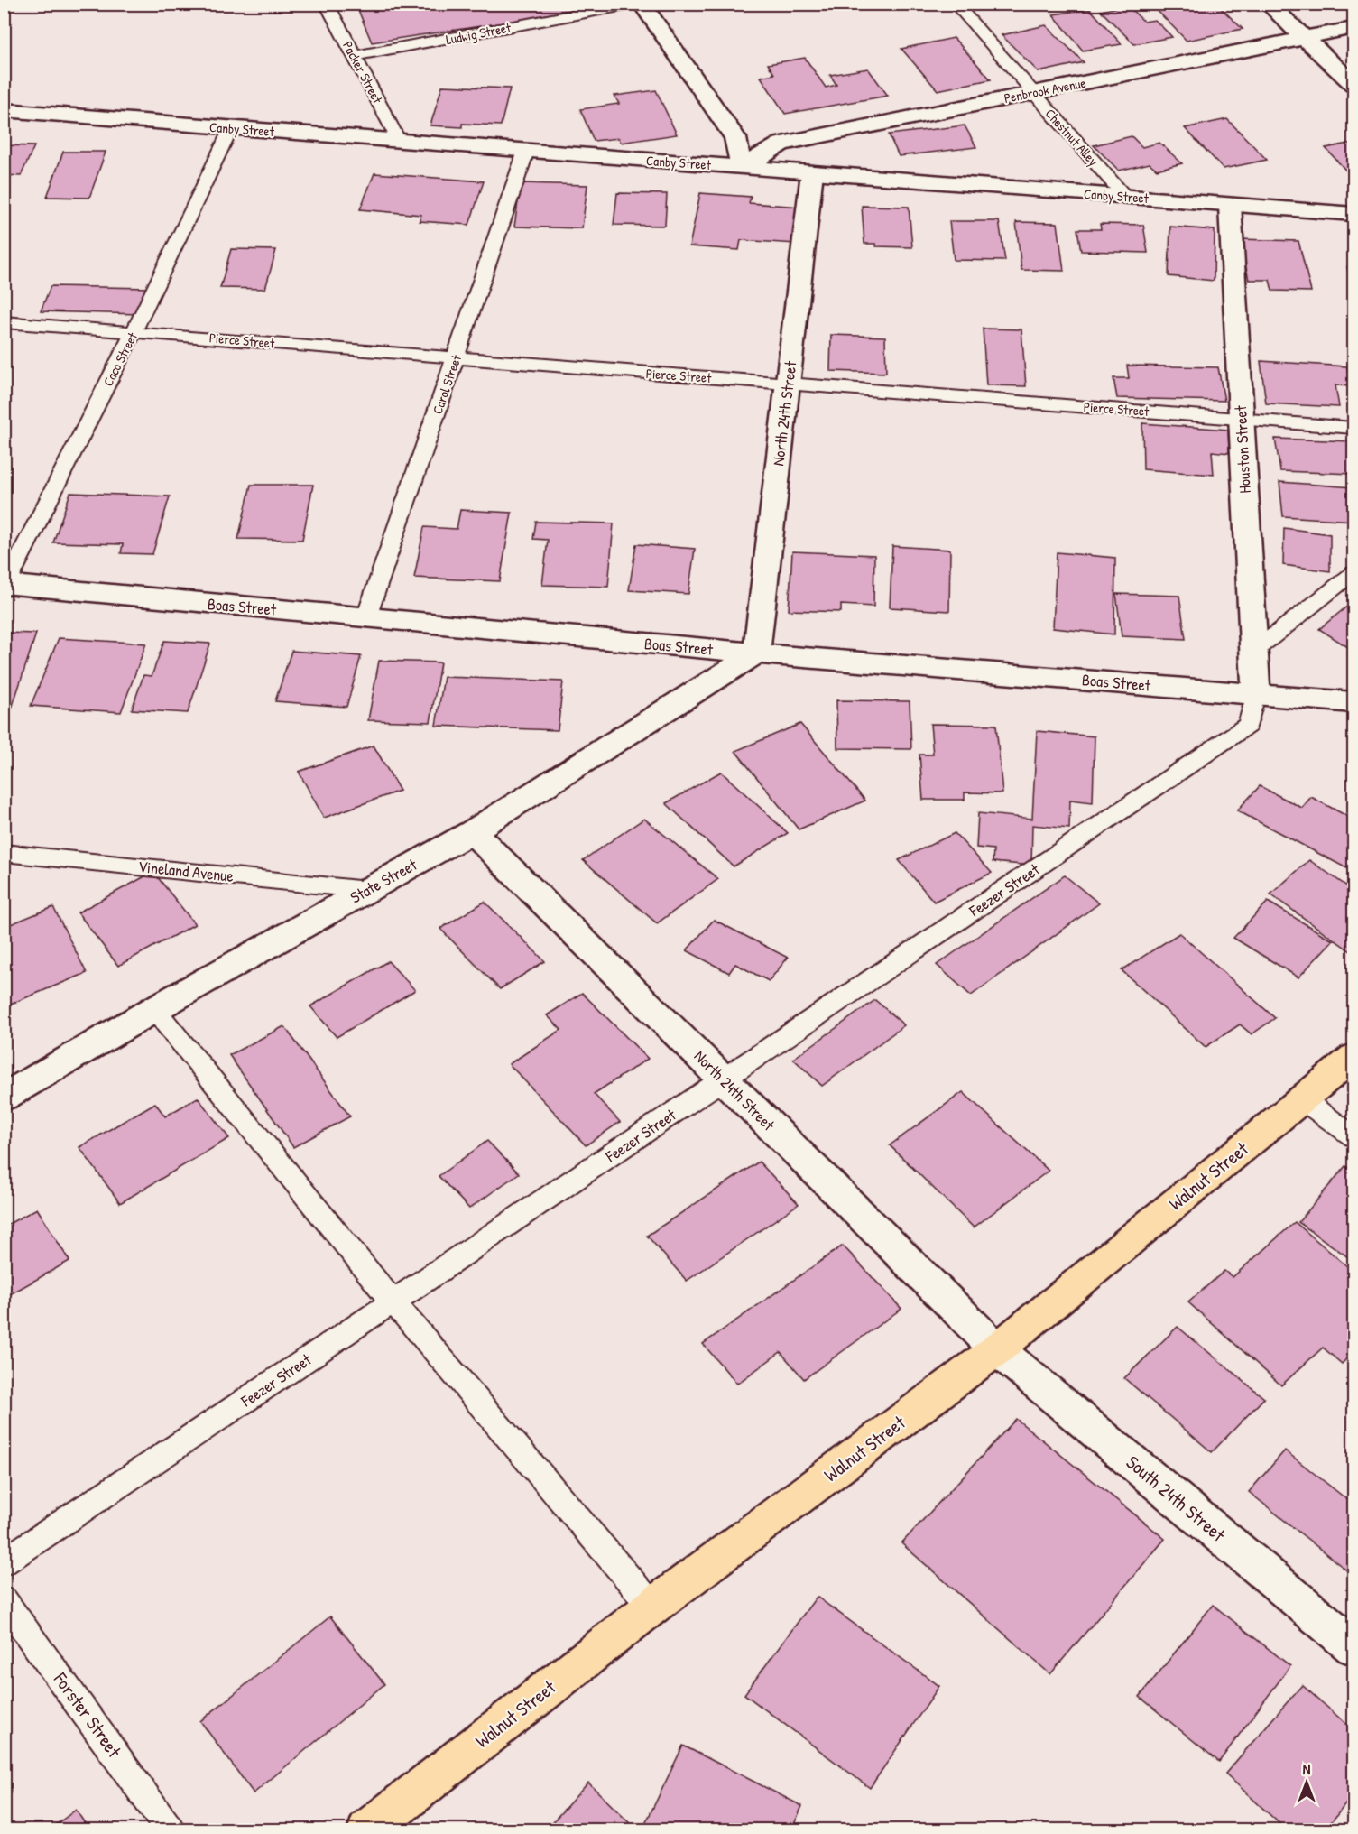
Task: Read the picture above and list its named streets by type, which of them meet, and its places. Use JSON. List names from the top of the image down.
{
  "streets": {
    "main road": ["Walnut Street"],
    "street": [
      "Penbrook Avenue",
      "Canby Street",
      "North 24th Street",
      "Houston Street",
      "Boas Street",
      "State Street",
      "South 24th Street"
    ],
    "lane": [
      "Ludwig Street",
      "Packer Street",
      "Chestnut Alley",
      "Pierce Street",
      "Caco Street",
      "Carol Street",
      "Vineland Avenue",
      "Feezer Street",
      "Forster Street"
    ]
  },
  "crossings": [
    ["Ludwig Street", "Packer Street"],
    ["Packer Street", "Canby Street"],
    ["Penbrook Avenue", "Canby Street"],
    ["Penbrook Avenue", "Chestnut Alley"],
    ["Canby Street", "Chestnut Alley"],
    ["Canby Street", "Caco Street"],
    ["Canby Street", "Carol Street"],
    ["Canby Street", "North 24th Street"],
    ["Canby Street", "Houston Street"],
    ["Pierce Street", "Caco Street"],
    ["Pierce Street", "Carol Street"],
    ["Pierce Street", "North 24th Street"],
    ["Pierce Street", "Houston Street"],
    ["Caco Street", "Boas Street"],
    ["Carol Street", "Boas Street"],
    ["North 24th Street", "Boas Street"],
    ["North 24th Street", "State Street"],
    ["North 24th Street", "Feezer Street"],
    ["North 24th Street", "Walnut Street"],
    ["North 24th Street", "South 24th Street"],
    ["Houston Street", "Boas Street"],
    ["Houston Street", "Feezer Street"],
    ["Boas Street", "State Street"],
    ["Boas Street", "Feezer Street"],
    ["Vineland Avenue", "State Street"],
    ["Walnut Street", "South 24th Street"]
  ],
  "north": "top"
}
